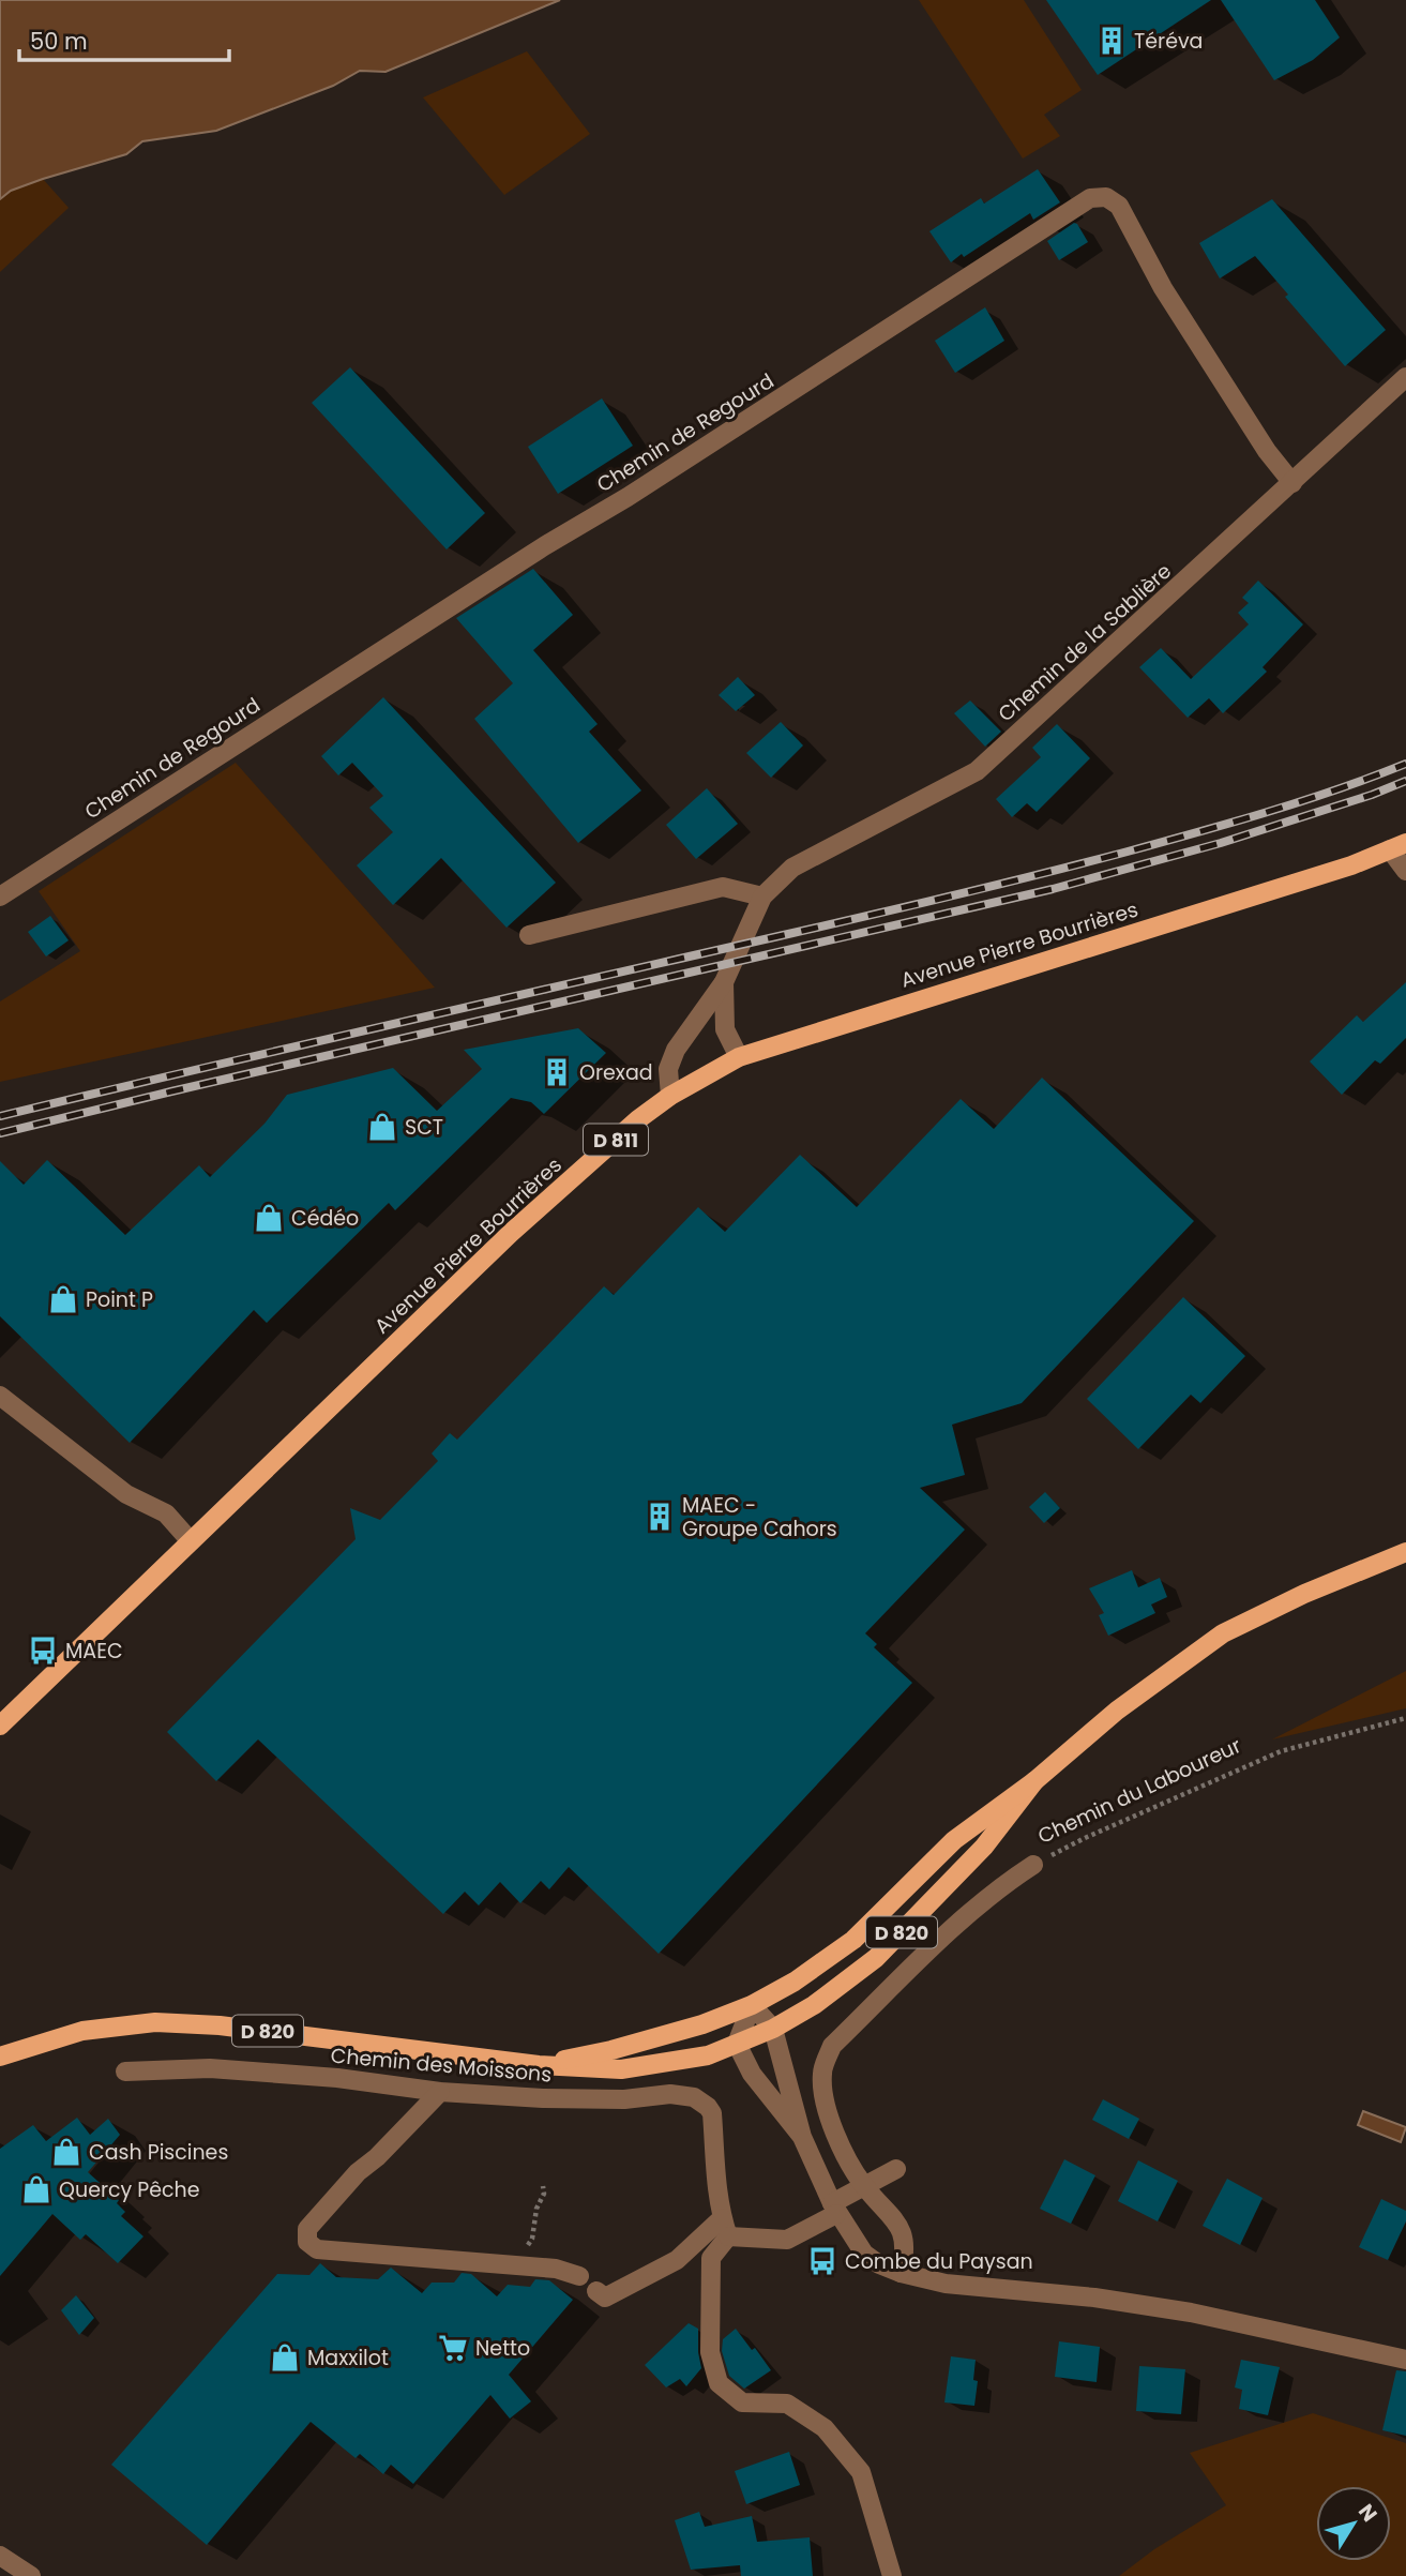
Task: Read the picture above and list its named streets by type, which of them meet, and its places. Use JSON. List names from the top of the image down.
{
  "streets": {
    "main road": ["Avenue Pierre Bourrières", "D 811", "D 820"],
    "street": [
      "Chemin de Regourd",
      "Chemin de la Sablière",
      "Chemin du Laboureur",
      "Chemin des Moissons"
    ]
  },
  "crossings": [
    ["Chemin de Regourd", "Chemin de la Sablière"],
    ["Chemin de la Sablière", "Avenue Pierre Bourrières"]
  ],
  "places": {
    "building": ["Téréva", "Orexad", "MAEC - Groupe Cahors"],
    "shop": [
      "SCT",
      "Cédéo",
      "Point P",
      "Cash Piscines",
      "Quercy Pêche",
      "Maxxilot"
    ],
    "bus stop": ["MAEC", "Combe du Paysan"],
    "supermarket": ["Netto"]
  },
  "scale_bar": "50 m",
  "north": "top right"
}
